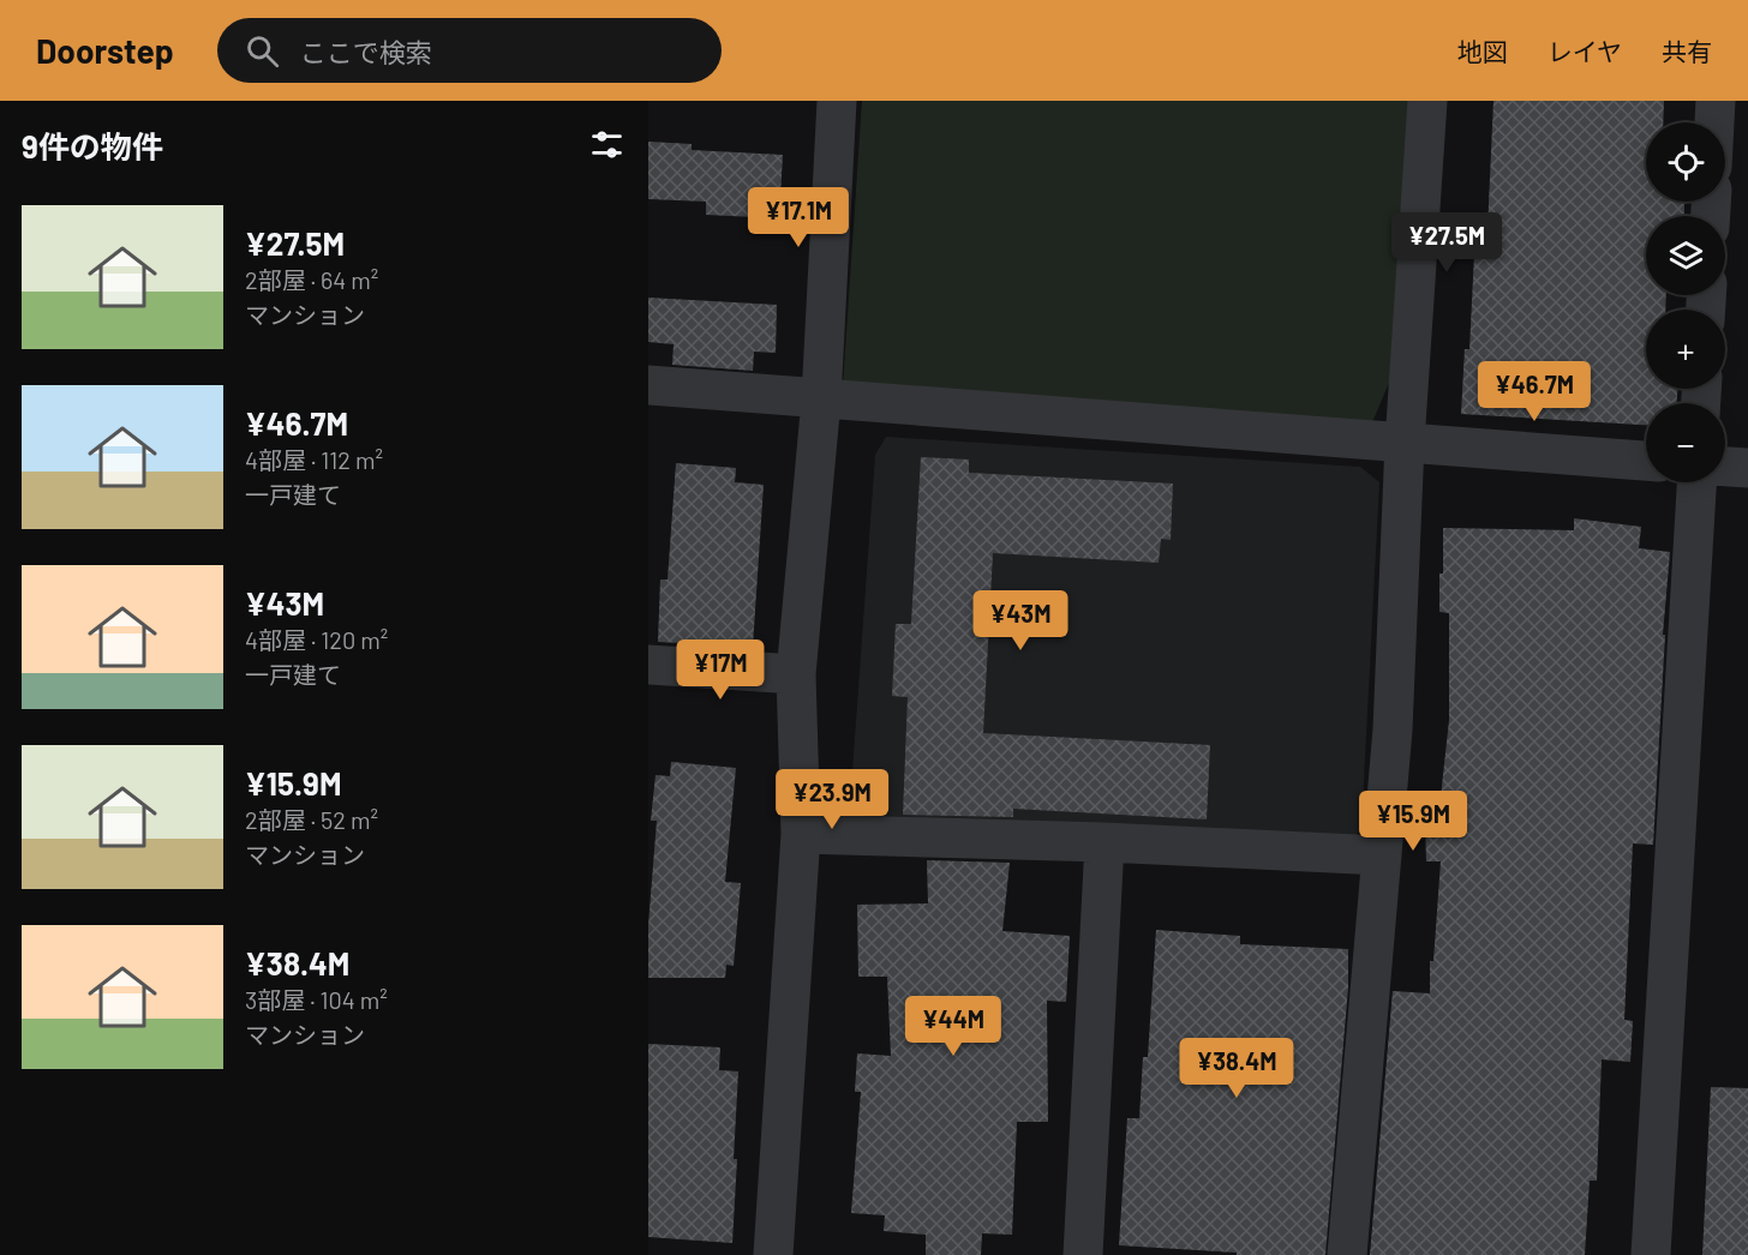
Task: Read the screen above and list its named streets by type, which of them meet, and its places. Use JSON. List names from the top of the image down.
{
  "page": {
    "header": "Doorstep",
    "search": "ここで検索",
    "nav": ["地図", "レイヤ", "共有"],
    "heading": "9件の物件",
    "map_buttons": ["+", "−"],
    "list": [
      {
        "name": "¥27.5M",
        "note": "2部屋 · 64 m² · マンション"
      },
      {
        "name": "¥46.7M",
        "note": "4部屋 · 112 m² · 一戸建て"
      },
      {
        "name": "¥43M",
        "note": "4部屋 · 120 m² · 一戸建て"
      },
      {
        "name": "¥15.9M",
        "note": "2部屋 · 52 m² · マンション"
      },
      {
        "name": "¥38.4M",
        "note": "3部屋 · 104 m² · マンション"
      }
    ],
    "price": [
      "¥17.1M",
      "¥27.5M",
      "¥46.7M",
      "¥43M",
      "¥17M",
      "¥23.9M",
      "¥15.9M",
      "¥44M",
      "¥38.4M"
    ]
  }
}
